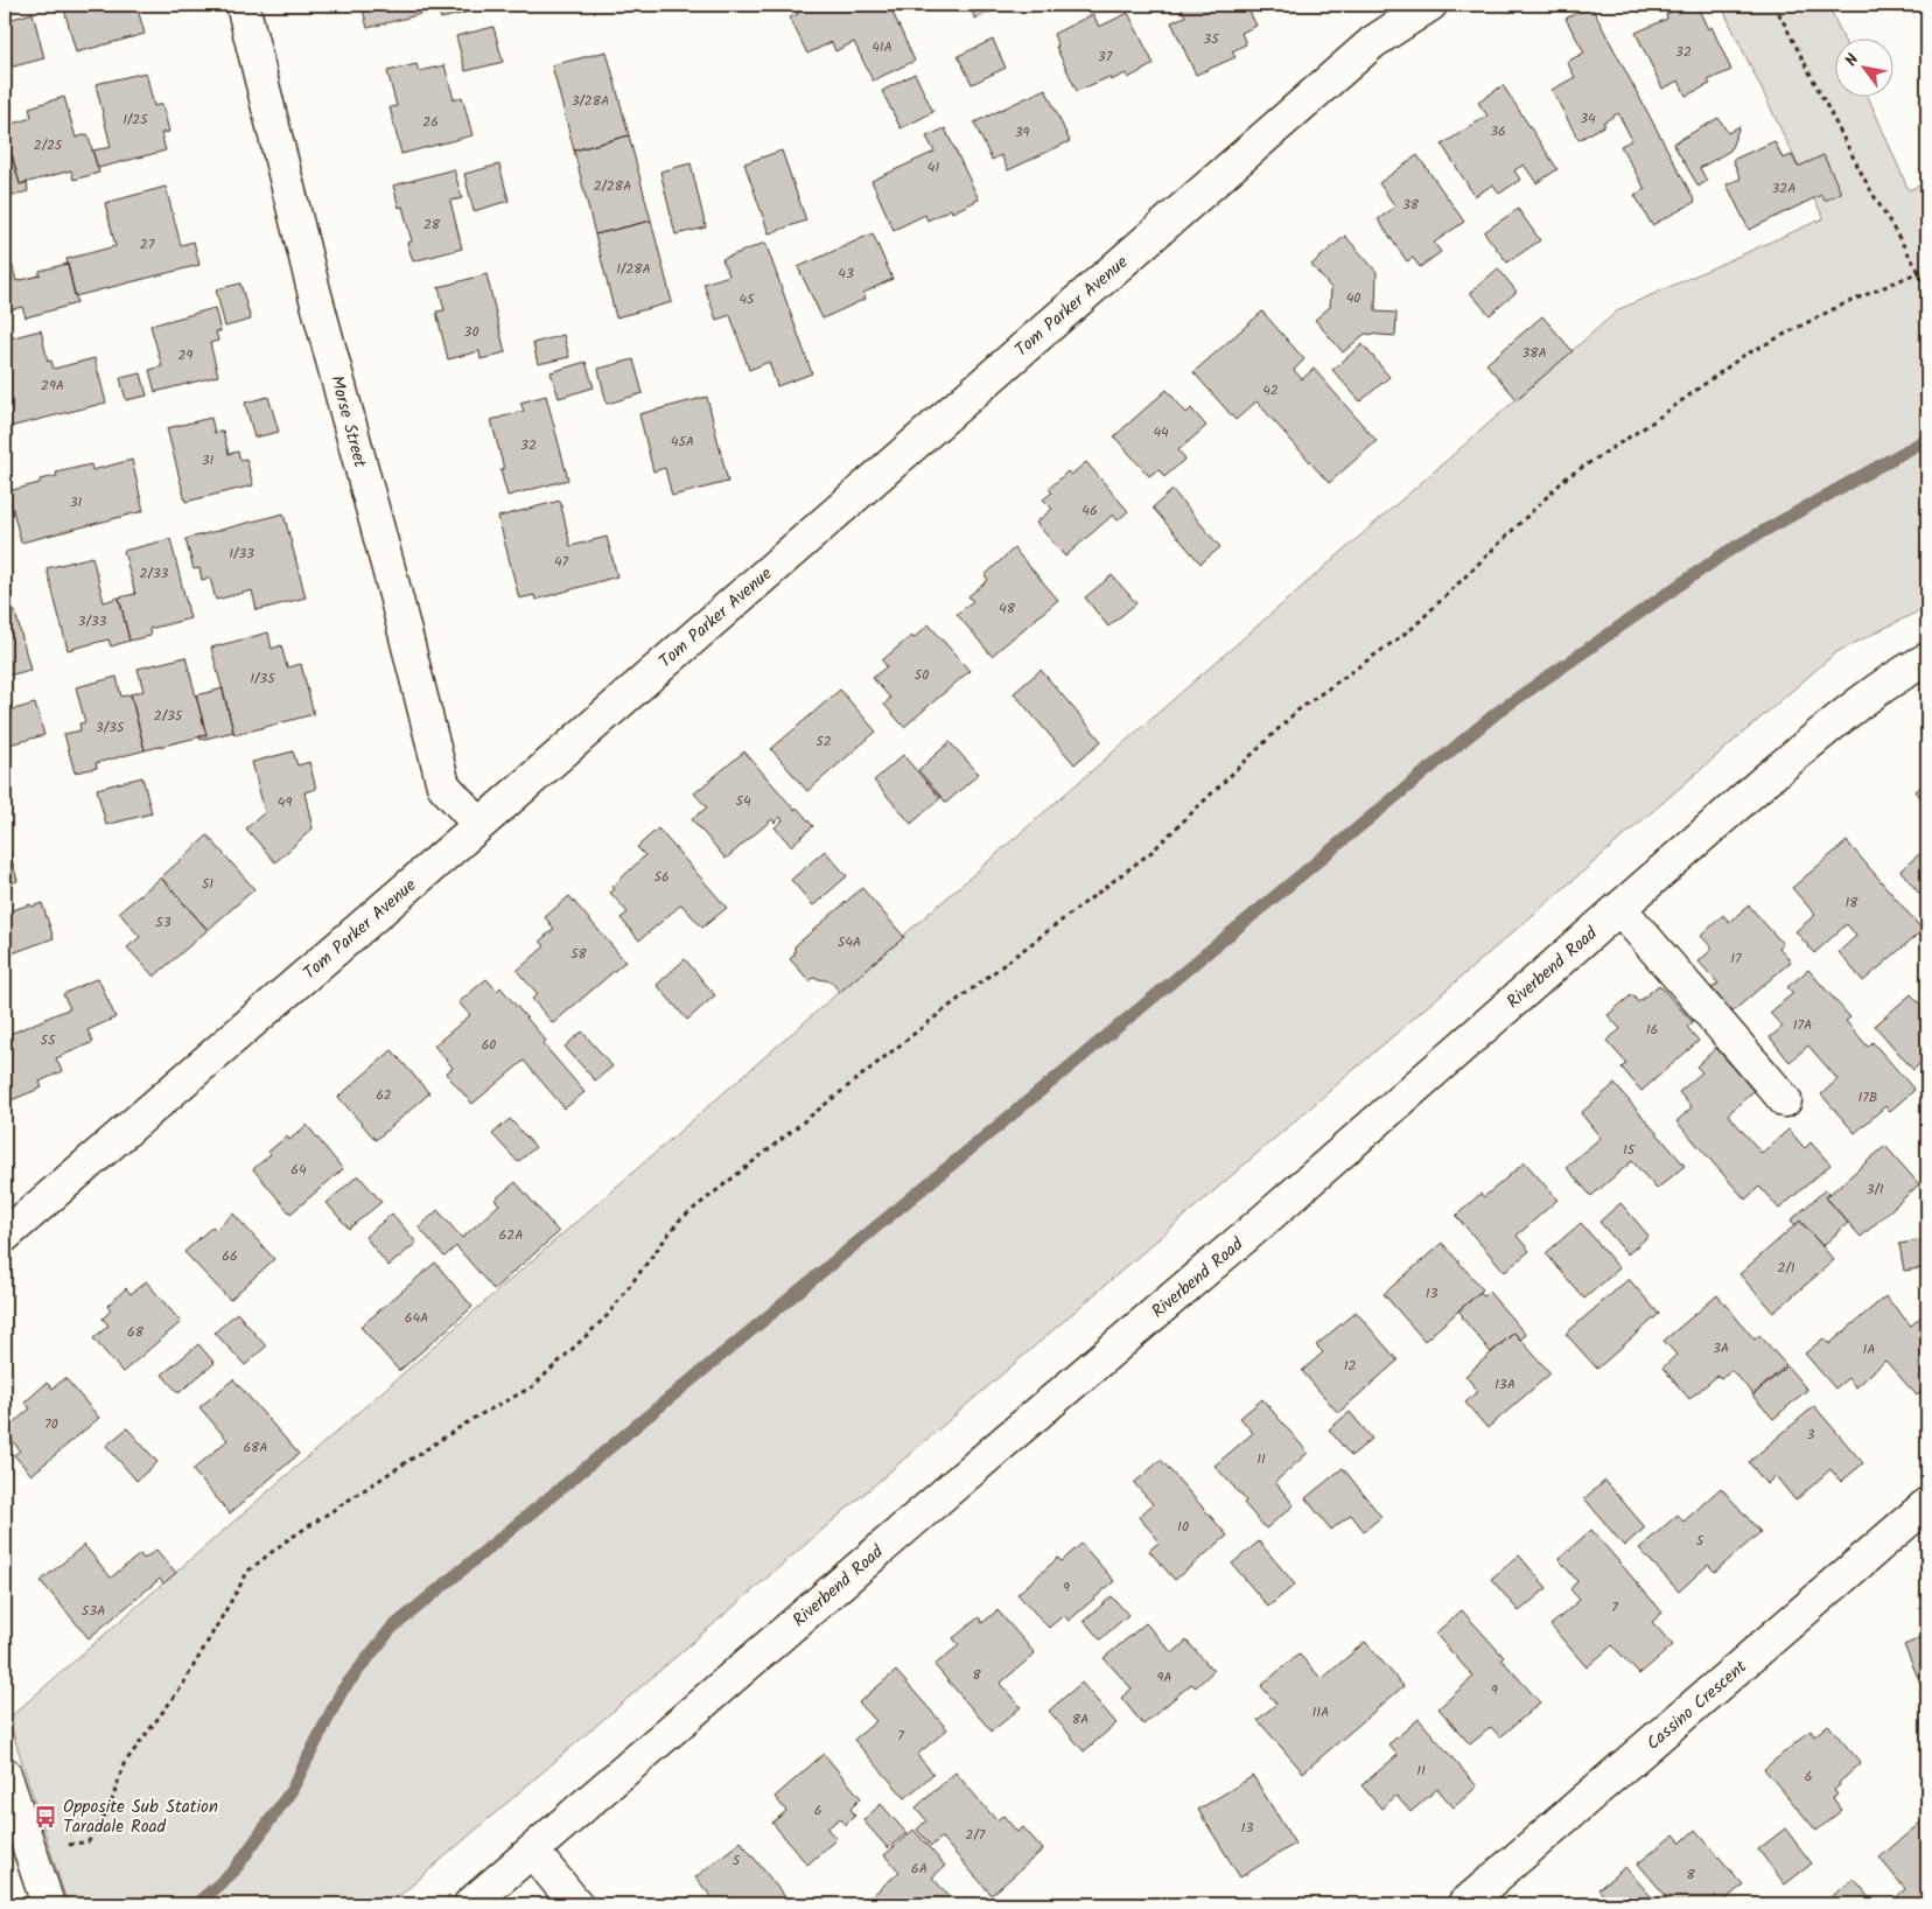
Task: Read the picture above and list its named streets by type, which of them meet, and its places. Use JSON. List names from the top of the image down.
{
  "streets": {
    "main road": [
      "Tom Parker Avenue",
      "Morse Street",
      "Riverbend Road",
      "Cassino Crescent"
    ]
  },
  "crossings": [
    ["Tom Parker Avenue", "Morse Street"]
  ],
  "places": {
    "bus stop": ["Opposite Sub Station Taradale Road"]
  },
  "house_numbers": [
    "35",
    "41A",
    "32",
    "37",
    "3/28A",
    "34",
    "1/25",
    "26",
    "36",
    "39",
    "2/25",
    "41",
    "2/28A",
    "32A",
    "38",
    "28",
    "27",
    "1/28A",
    "43",
    "40",
    "45",
    "30",
    "38A",
    "29",
    "29A",
    "42",
    "44",
    "45A",
    "32",
    "31",
    "31",
    "46",
    "1/33",
    "47",
    "2/33",
    "48",
    "3/33",
    "50",
    "1/35",
    "2/35",
    "3/35",
    "52",
    "54",
    "49",
    "56",
    "51",
    "18",
    "53",
    "54A",
    "58",
    "17",
    "17A",
    "16",
    "55",
    "60",
    "62",
    "17B",
    "15",
    "64",
    "3/1",
    "62A",
    "66",
    "2/1",
    "13",
    "64A",
    "68",
    "3A",
    "1A",
    "12",
    "13A",
    "70",
    "3",
    "68A",
    "11",
    "10",
    "5",
    "9",
    "7",
    "53A",
    "8",
    "9A",
    "9",
    "11A",
    "8A",
    "7",
    "11",
    "6",
    "6",
    "13",
    "2/7",
    "5",
    "6A",
    "8"
  ],
  "north": "top left"
}
